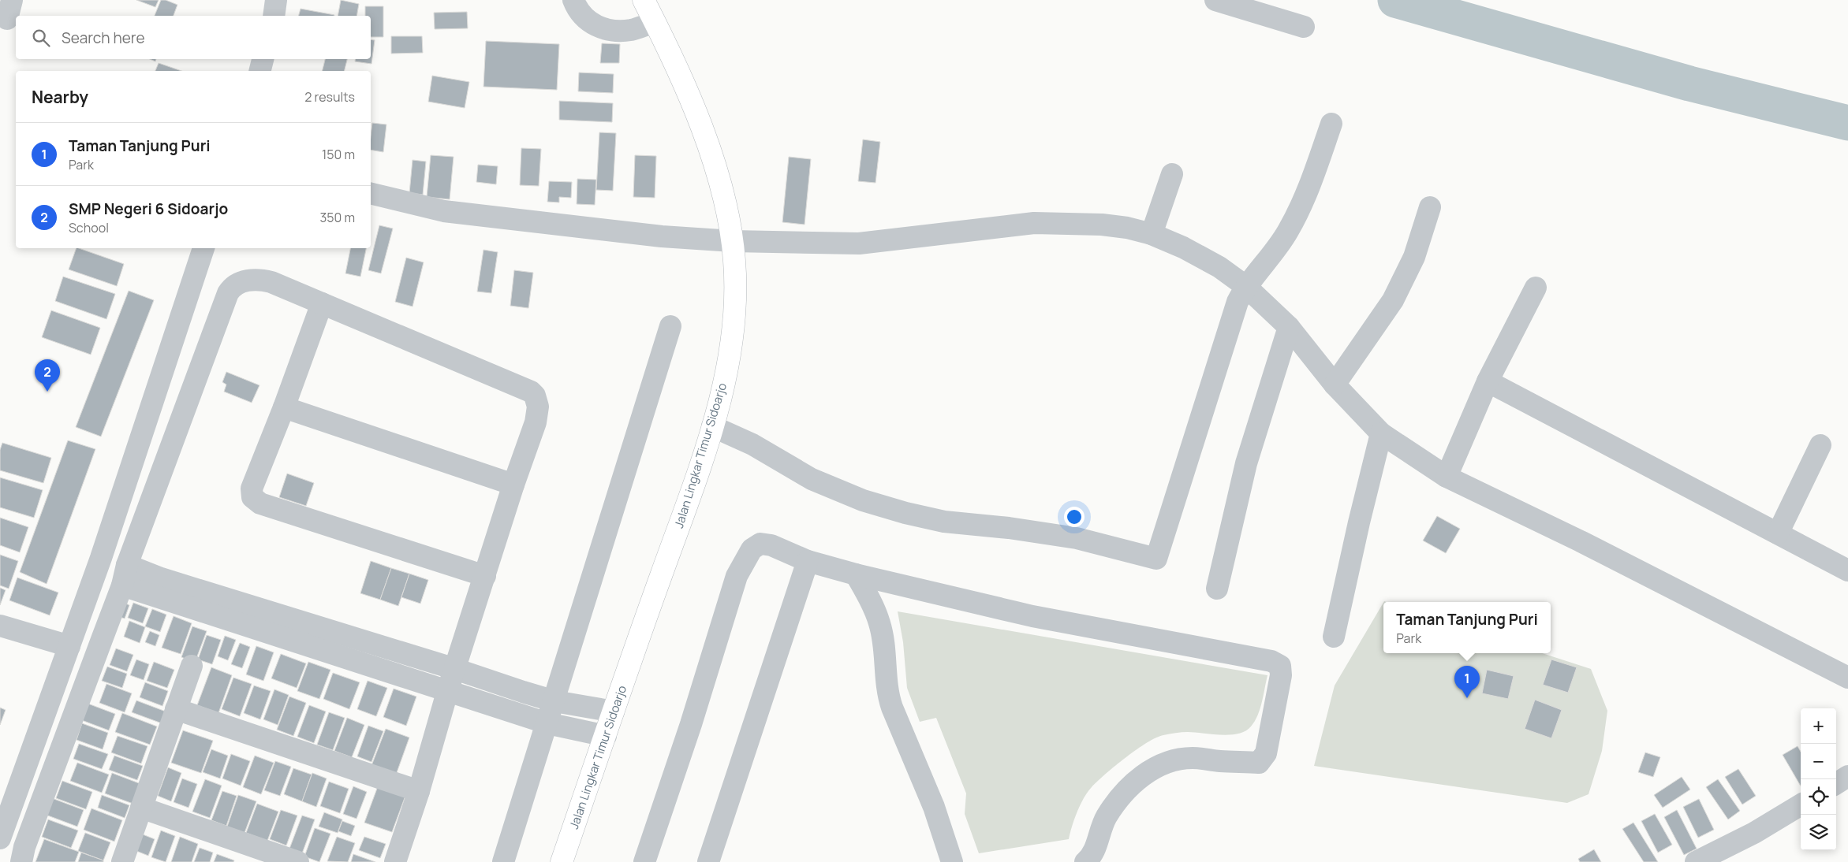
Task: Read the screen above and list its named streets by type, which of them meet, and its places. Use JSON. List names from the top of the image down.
{
  "streets": {
    "main road": ["Jalan Lingkar Timur Sidoarjo"]
  },
  "page": {
    "search": "Search here",
    "heading": ["Nearby", "2 results"],
    "list": [
      {
        "mark": "1",
        "name": "Taman Tanjung Puri",
        "note": "Park",
        "value": "150 m"
      },
      {
        "mark": "2",
        "name": "SMP Negeri 6 Sidoarjo",
        "note": "School",
        "value": "350 m"
      }
    ],
    "pins": ["2", "1"],
    "popup": ["Taman Tanjung Puri", "Park"],
    "map_buttons": ["+", "−"]
  }
}
